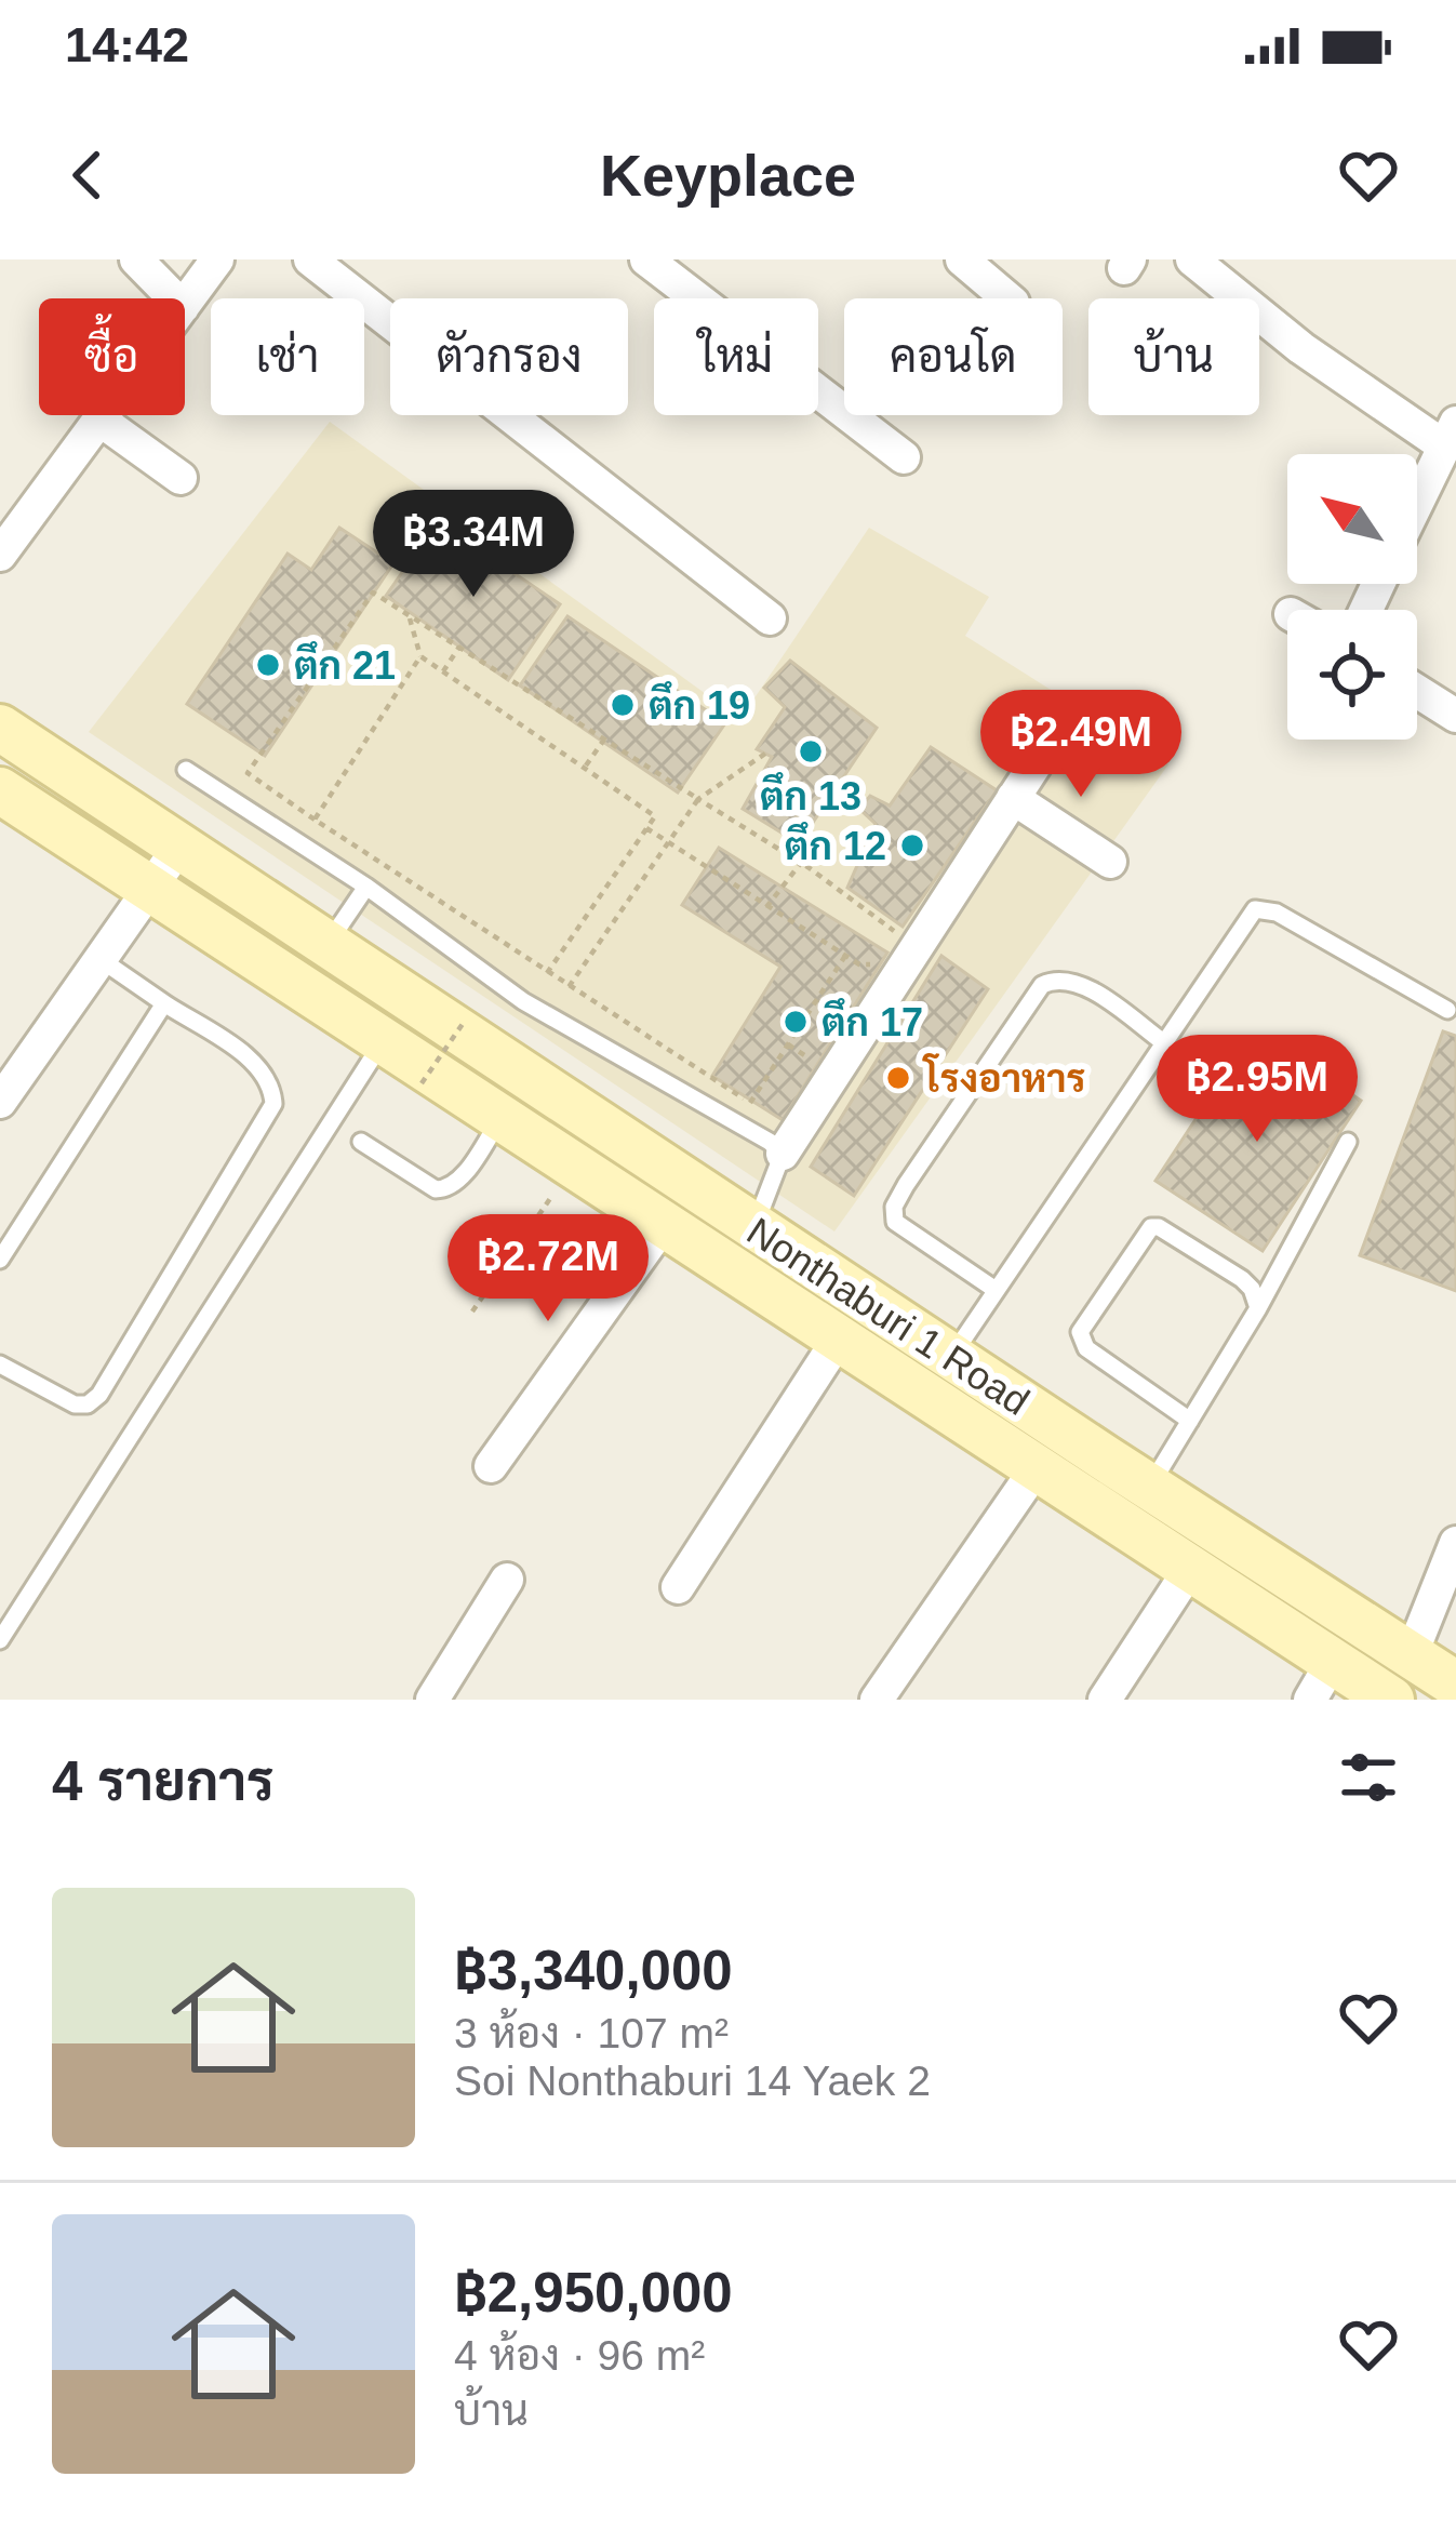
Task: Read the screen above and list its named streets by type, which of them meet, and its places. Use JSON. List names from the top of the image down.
{
  "streets": {
    "main road": ["Nonthaburi 1 Road"]
  },
  "places": [
    "ตึก 21",
    "ตึก 19",
    "ตึก 13",
    "ตึก 12",
    "ตึก 17",
    "โรงอาหาร"
  ],
  "north": "top left",
  "page": {
    "status": "14:42",
    "header": "Keyplace",
    "chip": [
      "ซื้อ",
      "เช่า",
      "ตัวกรอง",
      "ใหม่",
      "คอนโด",
      "บ้าน"
    ],
    "price": [
      "฿3.34M",
      "฿2.49M",
      "฿2.95M",
      "฿2.72M"
    ],
    "heading": "4 รายการ",
    "list": [
      {
        "name": "฿3,340,000",
        "note": "3 ห้อง · 107 m² · Soi Nonthaburi 14 Yaek 2"
      },
      {
        "name": "฿2,950,000",
        "note": "4 ห้อง · 96 m² · บ้าน"
      }
    ]
  }
}
